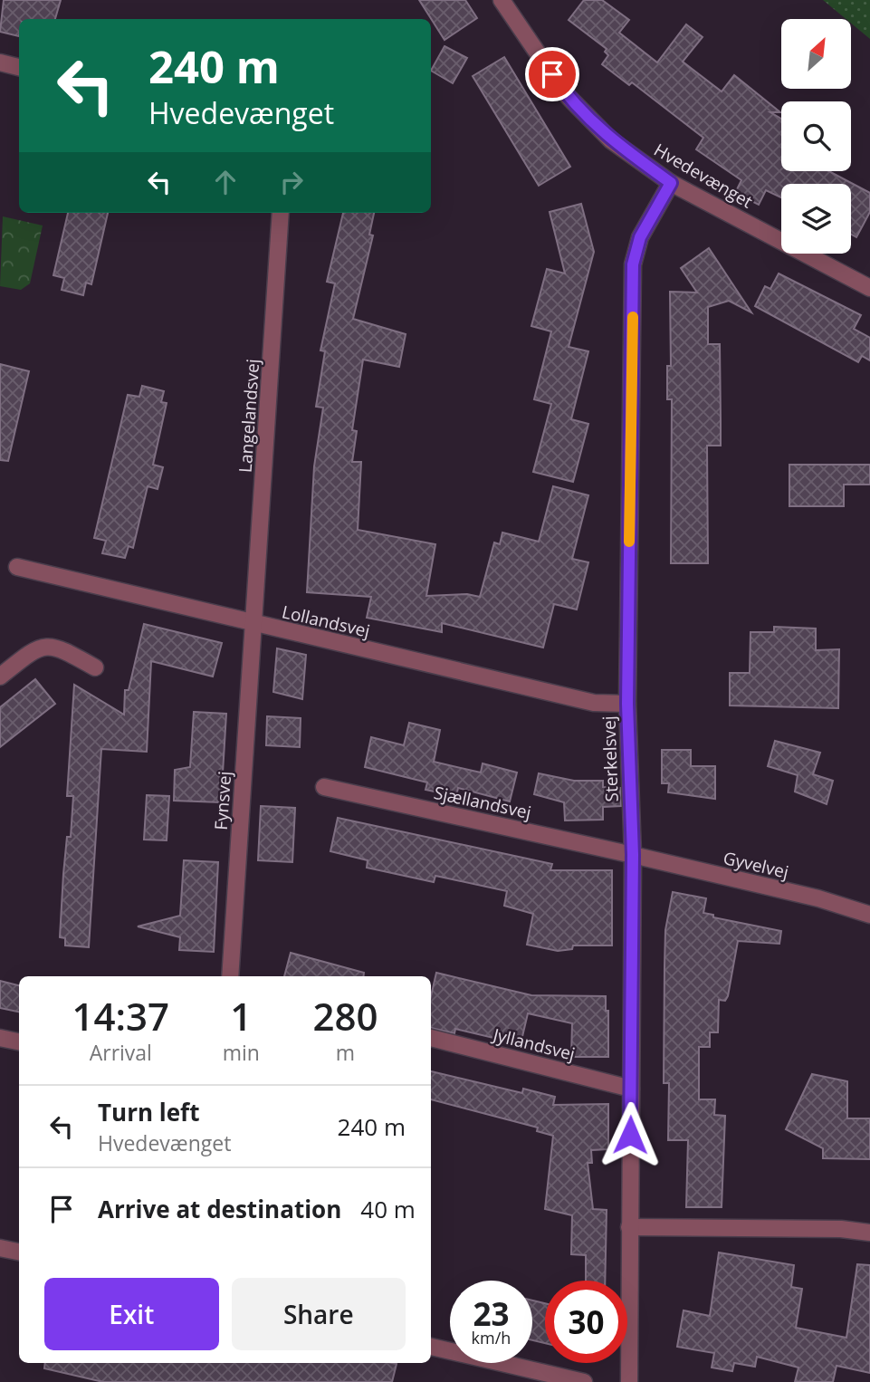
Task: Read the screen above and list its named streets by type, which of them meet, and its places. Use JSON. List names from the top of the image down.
{
  "streets": {
    "street": [
      "Hvedevænget",
      "Langelandsvej",
      "Lollandsvej",
      "Sterkelsvej",
      "Fynsvej",
      "Sjællandsvej",
      "Gyvelvej",
      "Jyllandsvej"
    ]
  },
  "crossings": [
    ["Hvedevænget", "Sterkelsvej"],
    ["Langelandsvej", "Lollandsvej"],
    ["Langelandsvej", "Fynsvej"],
    ["Lollandsvej", "Sterkelsvej"],
    ["Lollandsvej", "Fynsvej"],
    ["Sterkelsvej", "Sjællandsvej"],
    ["Sterkelsvej", "Gyvelvej"],
    ["Sterkelsvej", "Jyllandsvej"],
    ["Sjællandsvej", "Gyvelvej"]
  ],
  "north": "top right",
  "page": {
    "turn": ["240 m", "Hvedevænget"],
    "eta": [
      "14:37",
      "Arrival",
      "1",
      "min",
      "280",
      "m"
    ],
    "list": [
      {
        "name": "Turn left",
        "note": "Hvedevænget",
        "value": "240 m"
      },
      {
        "name": "Arrive at destination",
        "value": "40 m"
      }
    ],
    "buttons": ["Exit", "Share"],
    "speed": "23 km/h",
    "limit": "30"
  }
}
